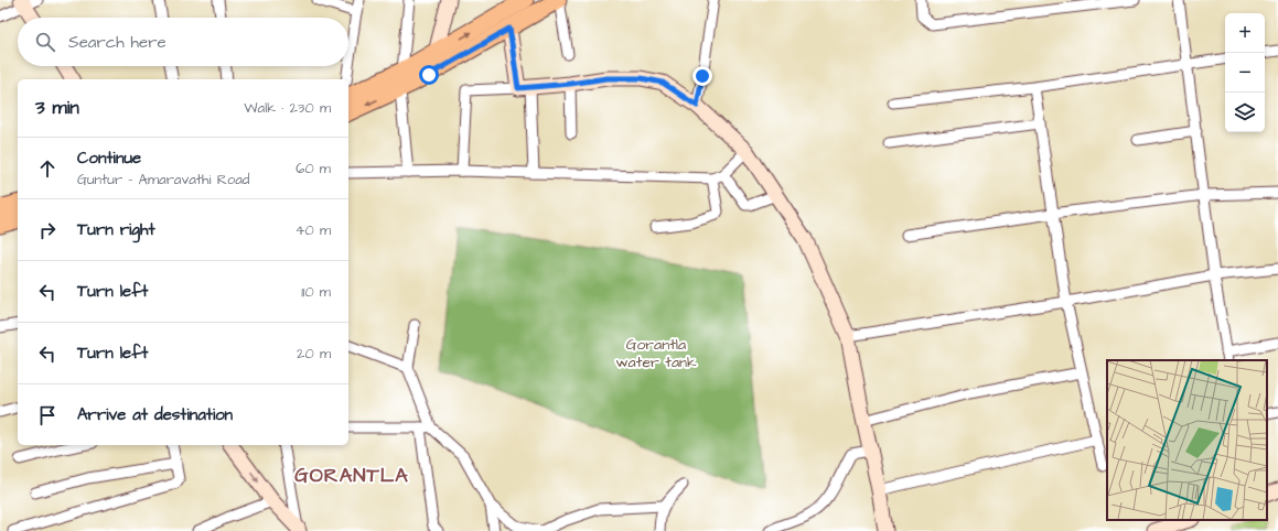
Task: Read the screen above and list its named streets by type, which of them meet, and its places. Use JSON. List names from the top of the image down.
{
  "districts": ["GORANTLA"],
  "parks": ["Gorantla water tank"],
  "page": {
    "map_buttons": ["+", "−"],
    "search": "Search here",
    "heading": ["3 min", "Walk · 230 m"],
    "list": [
      ["Continue", "Guntur - Amaravathi Road", "60 m"],
      ["Turn right", "40 m"],
      ["Turn left", "110 m"],
      ["Turn left", "20 m"],
      "Arrive at destination"
    ]
  }
}
